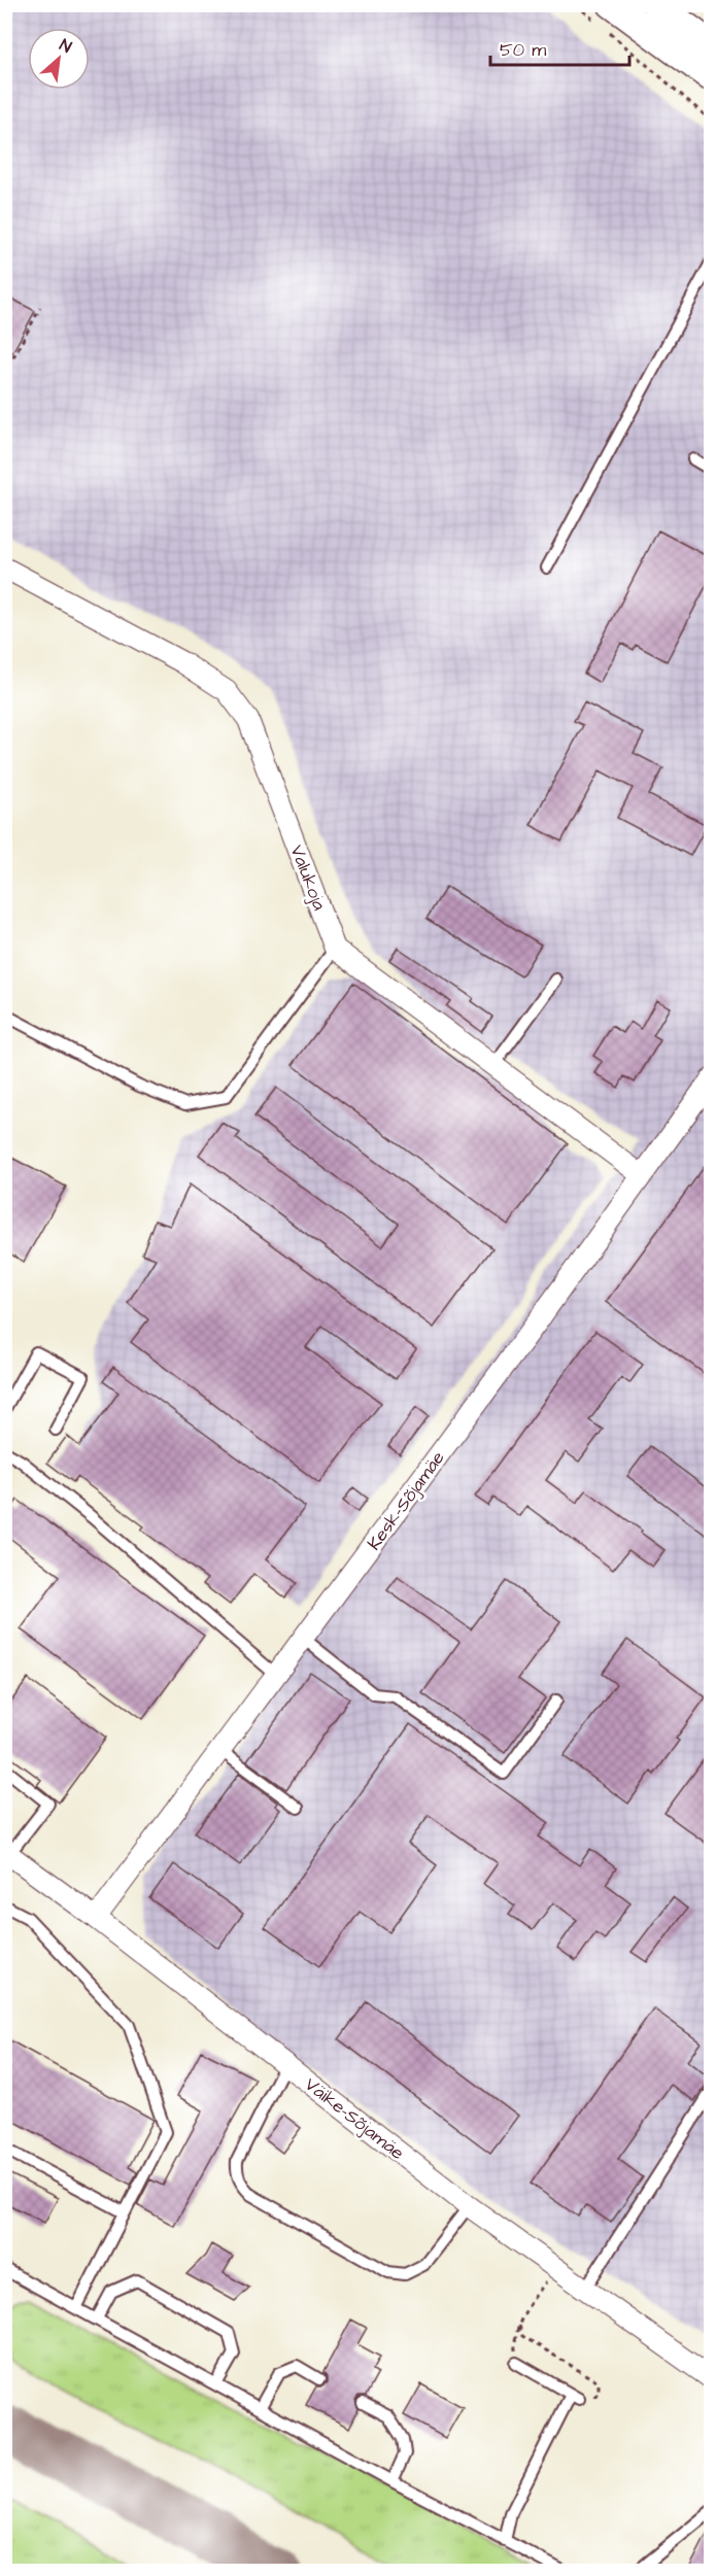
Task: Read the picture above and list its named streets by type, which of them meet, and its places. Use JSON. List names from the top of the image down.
{
  "streets": {
    "street": ["Valukoja", "Kesk-Sõjamäe", "Väike-Sõjamäe"]
  },
  "crossings": [
    ["Kesk-Sõjamäe", "Väike-Sõjamäe"]
  ],
  "scale_bar": "50 m",
  "north": "top right"
}
